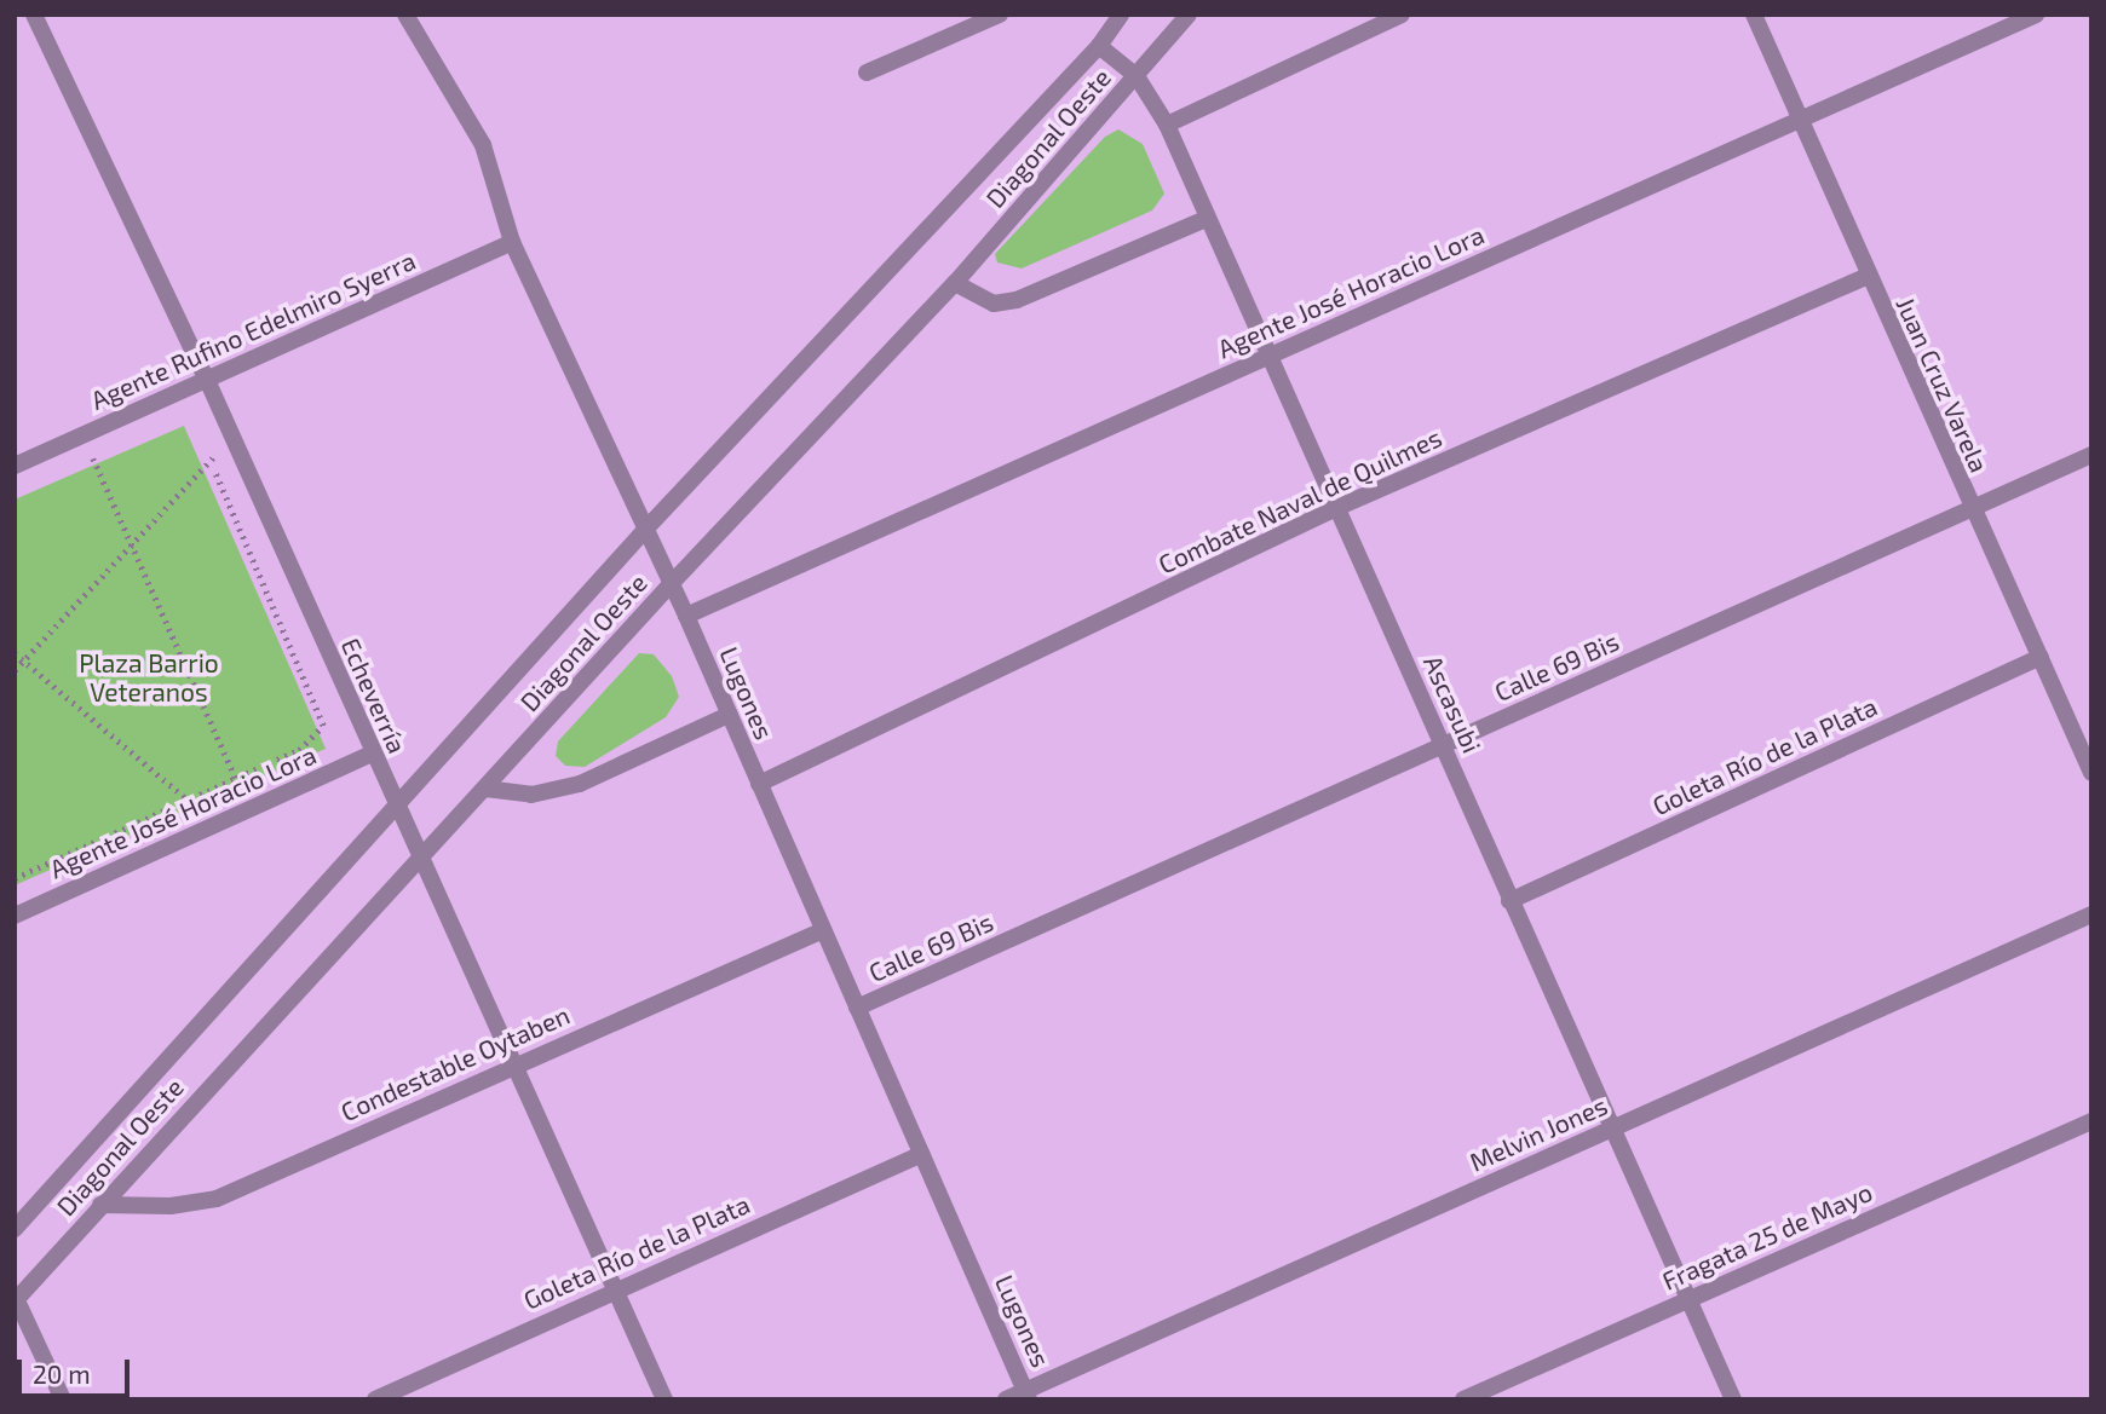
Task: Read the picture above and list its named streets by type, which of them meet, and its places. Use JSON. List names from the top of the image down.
{
  "streets": {
    "street": [
      "Diagonal Oeste",
      "Agente José Horacio Lora",
      "Agente Rufino Edelmiro Syerra",
      "Juan Cruz Varela",
      "Combate Naval de Quilmes",
      "Calle 69 Bis",
      "Lugones",
      "Echeverría",
      "Ascasubi",
      "Goleta Río de la Plata",
      "Condestable Oytaben",
      "Melvin Jones",
      "Fragata 25 de Mayo"
    ]
  },
  "crossings": [
    ["Diagonal Oeste", "Lugones"],
    ["Diagonal Oeste", "Echeverría"],
    ["Diagonal Oeste", "Ascasubi"],
    ["Diagonal Oeste", "Condestable Oytaben"],
    ["Agente José Horacio Lora", "Juan Cruz Varela"],
    ["Agente José Horacio Lora", "Lugones"],
    ["Agente José Horacio Lora", "Echeverría"],
    ["Agente José Horacio Lora", "Ascasubi"],
    ["Agente Rufino Edelmiro Syerra", "Lugones"],
    ["Agente Rufino Edelmiro Syerra", "Echeverría"],
    ["Juan Cruz Varela", "Combate Naval de Quilmes"],
    ["Juan Cruz Varela", "Calle 69 Bis"],
    ["Juan Cruz Varela", "Goleta Río de la Plata"],
    ["Combate Naval de Quilmes", "Lugones"],
    ["Combate Naval de Quilmes", "Ascasubi"],
    ["Calle 69 Bis", "Lugones"],
    ["Calle 69 Bis", "Ascasubi"],
    ["Lugones", "Goleta Río de la Plata"],
    ["Lugones", "Condestable Oytaben"],
    ["Lugones", "Melvin Jones"],
    ["Echeverría", "Goleta Río de la Plata"],
    ["Echeverría", "Condestable Oytaben"],
    ["Ascasubi", "Goleta Río de la Plata"],
    ["Ascasubi", "Melvin Jones"],
    ["Ascasubi", "Fragata 25 de Mayo"]
  ],
  "parks": ["Plaza Barrio Veteranos"],
  "scale_bar": "20 m"
}
